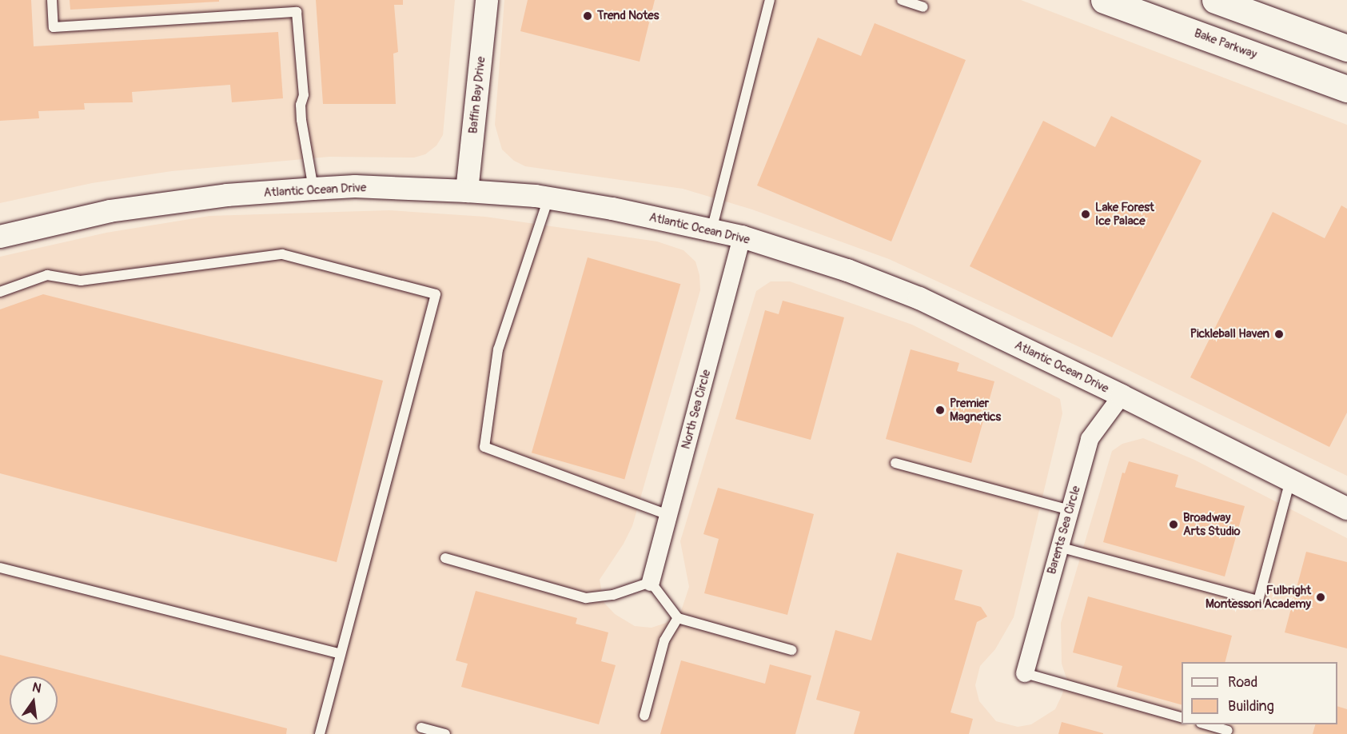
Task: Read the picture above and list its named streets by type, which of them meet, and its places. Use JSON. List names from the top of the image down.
{
  "streets": {
    "main road": ["Bake Parkway"],
    "street": [
      "Baffin Bay Drive",
      "Atlantic Ocean Drive",
      "North Sea Circle",
      "Barents Sea Circle"
    ]
  },
  "crossings": [
    ["Baffin Bay Drive", "Atlantic Ocean Drive"],
    ["Atlantic Ocean Drive", "North Sea Circle"],
    ["Atlantic Ocean Drive", "Barents Sea Circle"]
  ],
  "places": [
    "Trend Notes",
    "Lake Forest Ice Palace",
    "Pickleball Haven",
    "Premier Magnetics",
    "Broadway Arts Studio",
    "Fulbright Montessori Academy"
  ],
  "legend": ["Road", "Building"],
  "north": "top"
}
